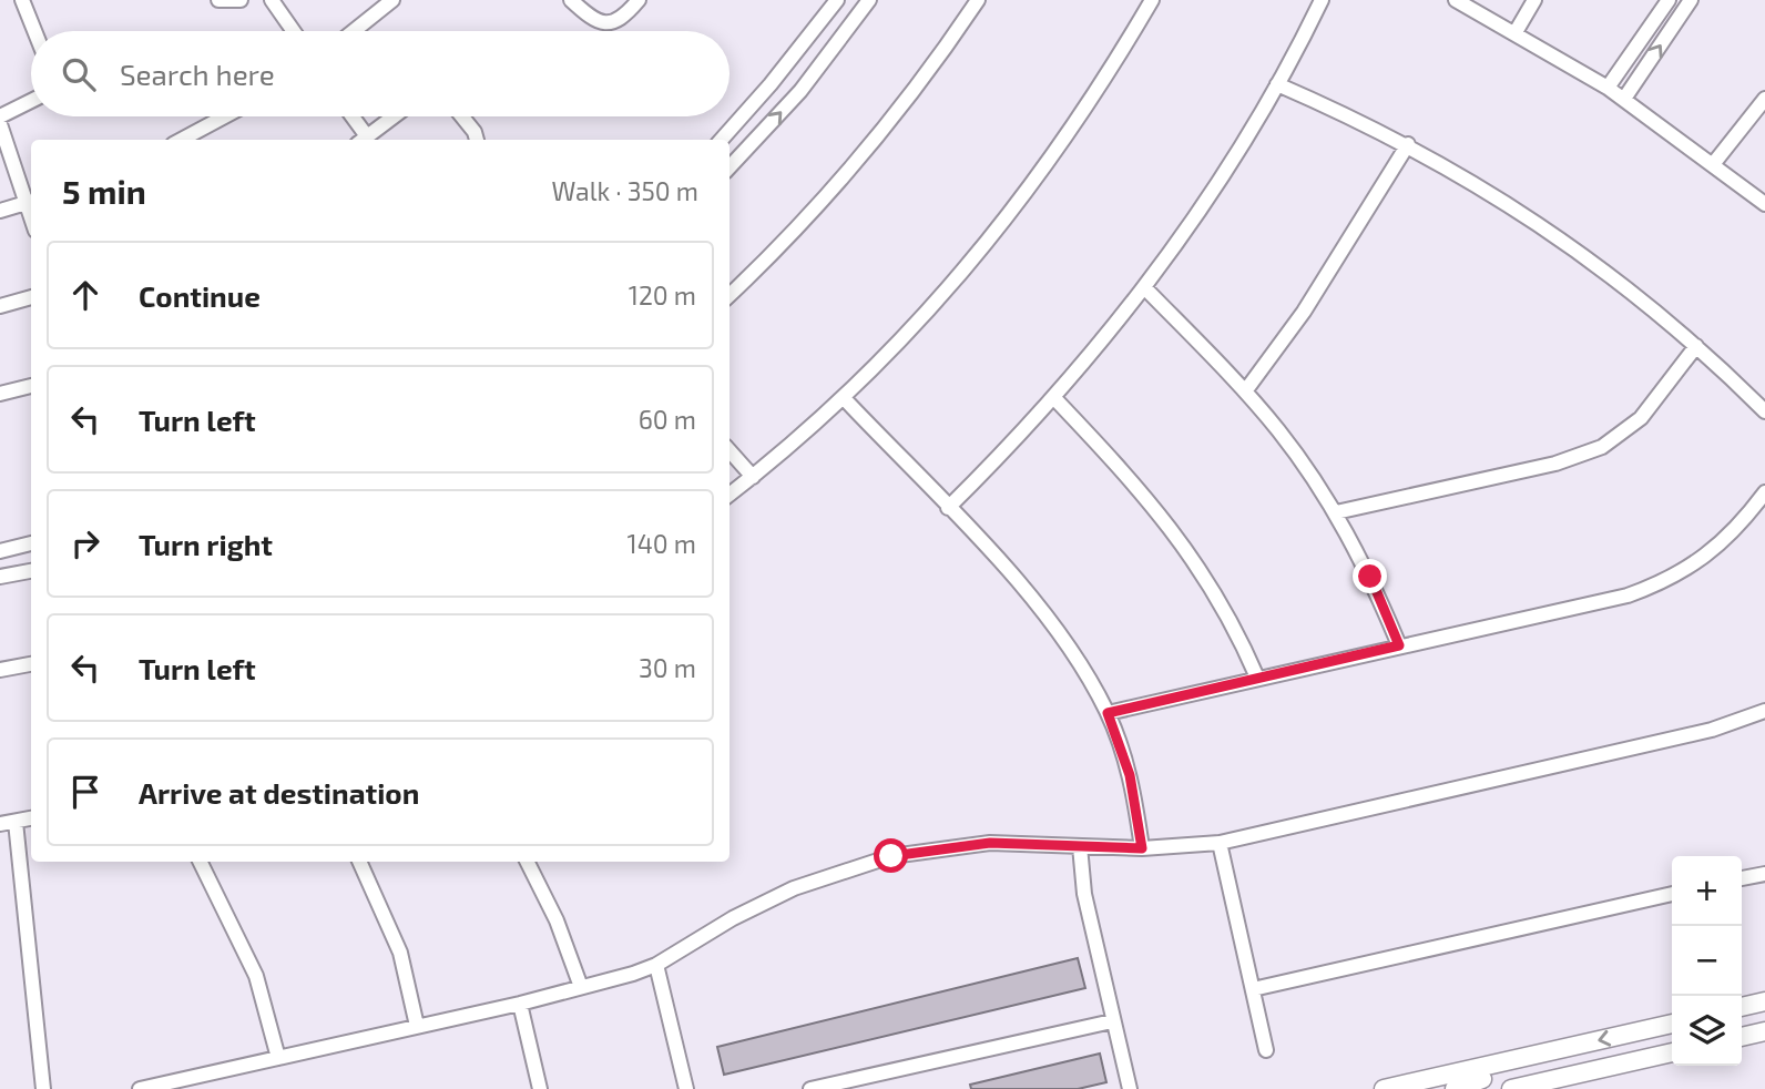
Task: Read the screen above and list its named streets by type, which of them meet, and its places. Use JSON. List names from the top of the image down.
{
  "page": {
    "search": "Search here",
    "heading": ["5 min", "Walk · 350 m"],
    "list": [
      ["Continue", "120 m"],
      ["Turn left", "60 m"],
      ["Turn right", "140 m"],
      ["Turn left", "30 m"],
      "Arrive at destination"
    ],
    "map_buttons": ["+", "−"]
  }
}
